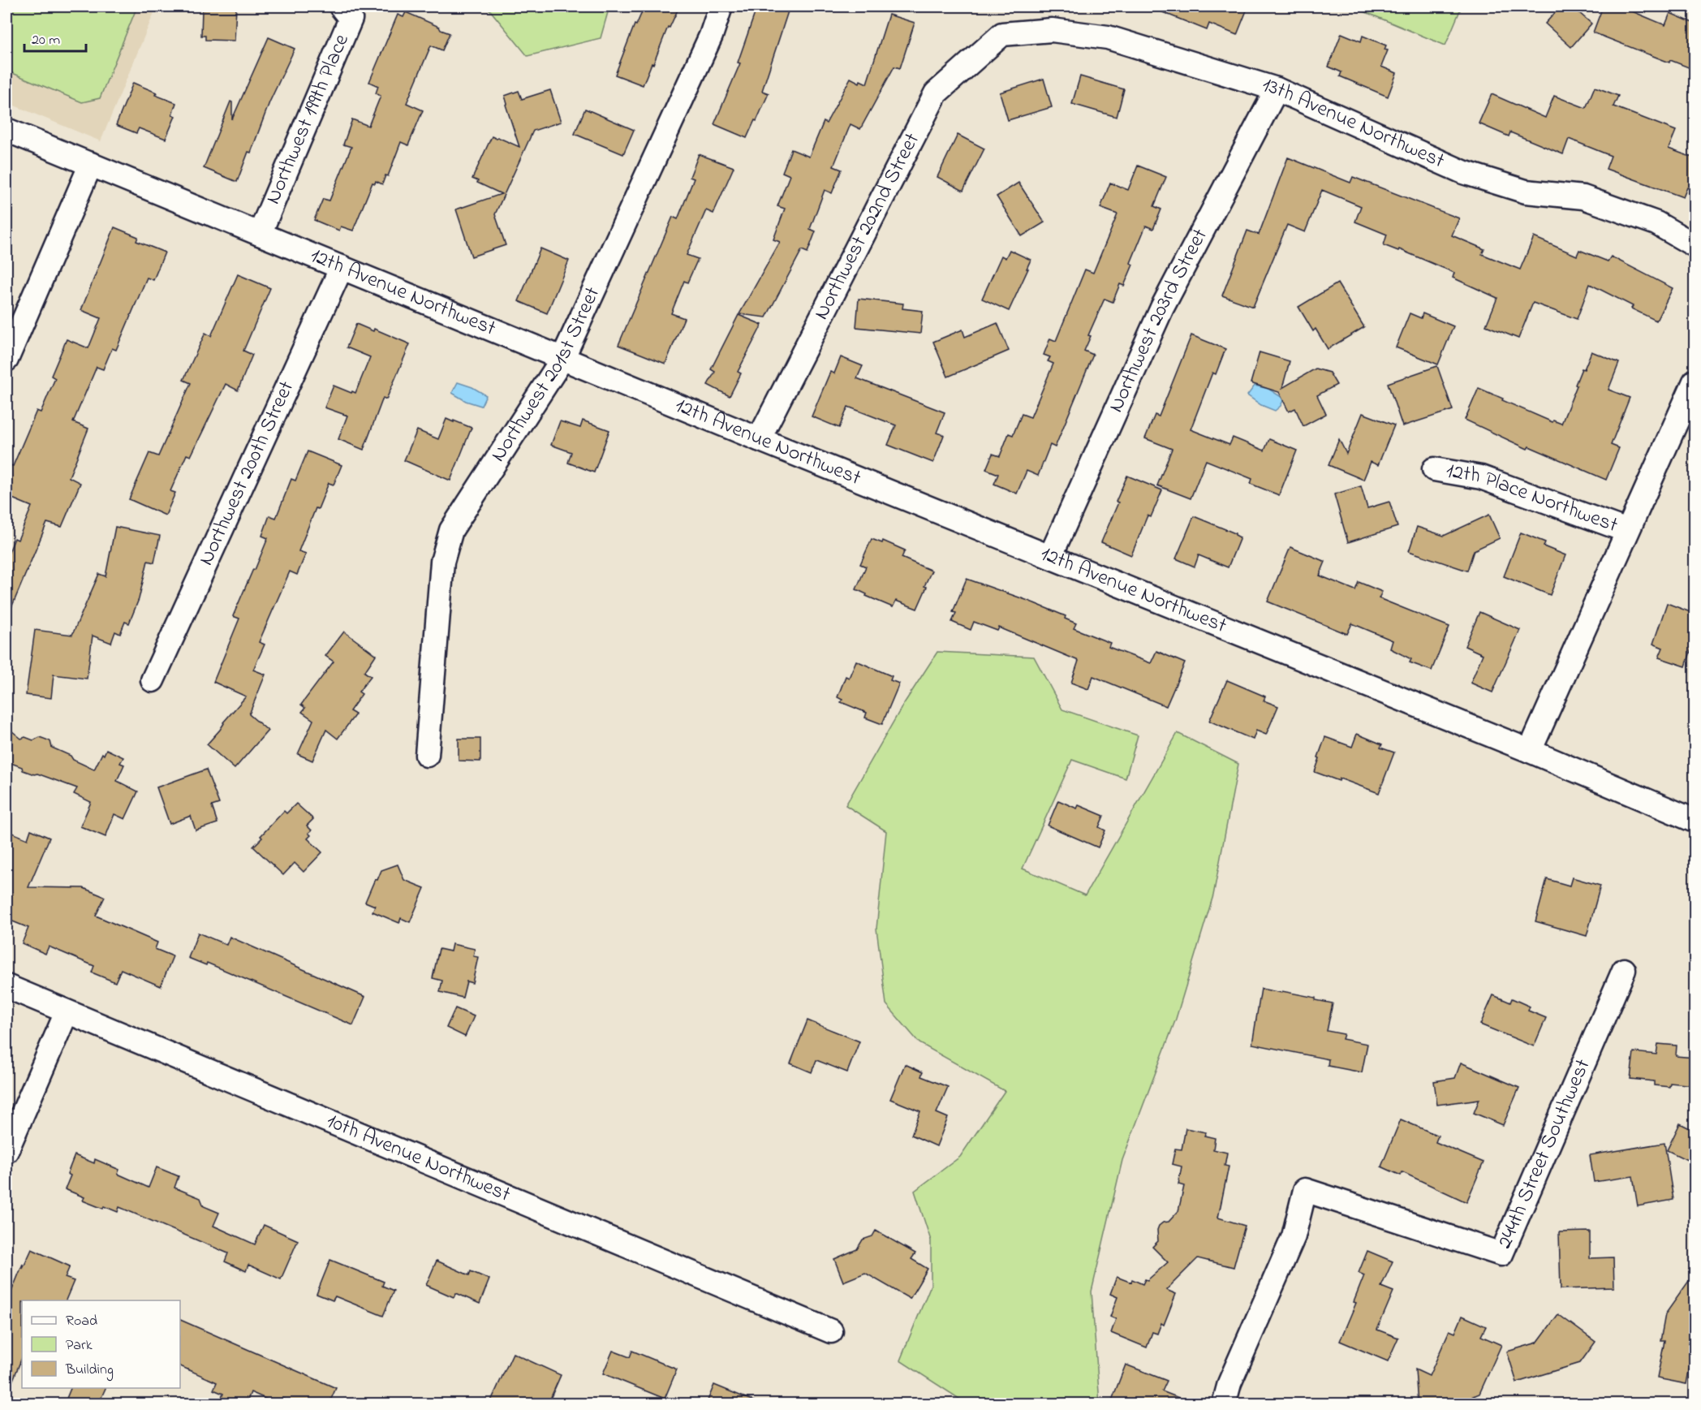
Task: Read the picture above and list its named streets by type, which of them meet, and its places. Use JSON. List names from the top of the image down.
{
  "streets": {
    "street": [
      "Northwest 199th Place",
      "13th Avenue Northwest",
      "Northwest 202nd Street",
      "12th Avenue Northwest",
      "Northwest 203rd Street",
      "Northwest 201st Street",
      "Northwest 200th Street",
      "12th Place Northwest",
      "244th Street Southwest",
      "10th Avenue Northwest"
    ]
  },
  "crossings": [
    ["Northwest 199th Place", "12th Avenue Northwest"],
    ["13th Avenue Northwest", "Northwest 202nd Street"],
    ["13th Avenue Northwest", "Northwest 203rd Street"],
    ["Northwest 202nd Street", "12th Avenue Northwest"],
    ["12th Avenue Northwest", "Northwest 203rd Street"],
    ["12th Avenue Northwest", "Northwest 201st Street"],
    ["12th Avenue Northwest", "Northwest 200th Street"]
  ],
  "legend": ["Road", "Park", "Building"],
  "scale_bar": "20 m"
}
